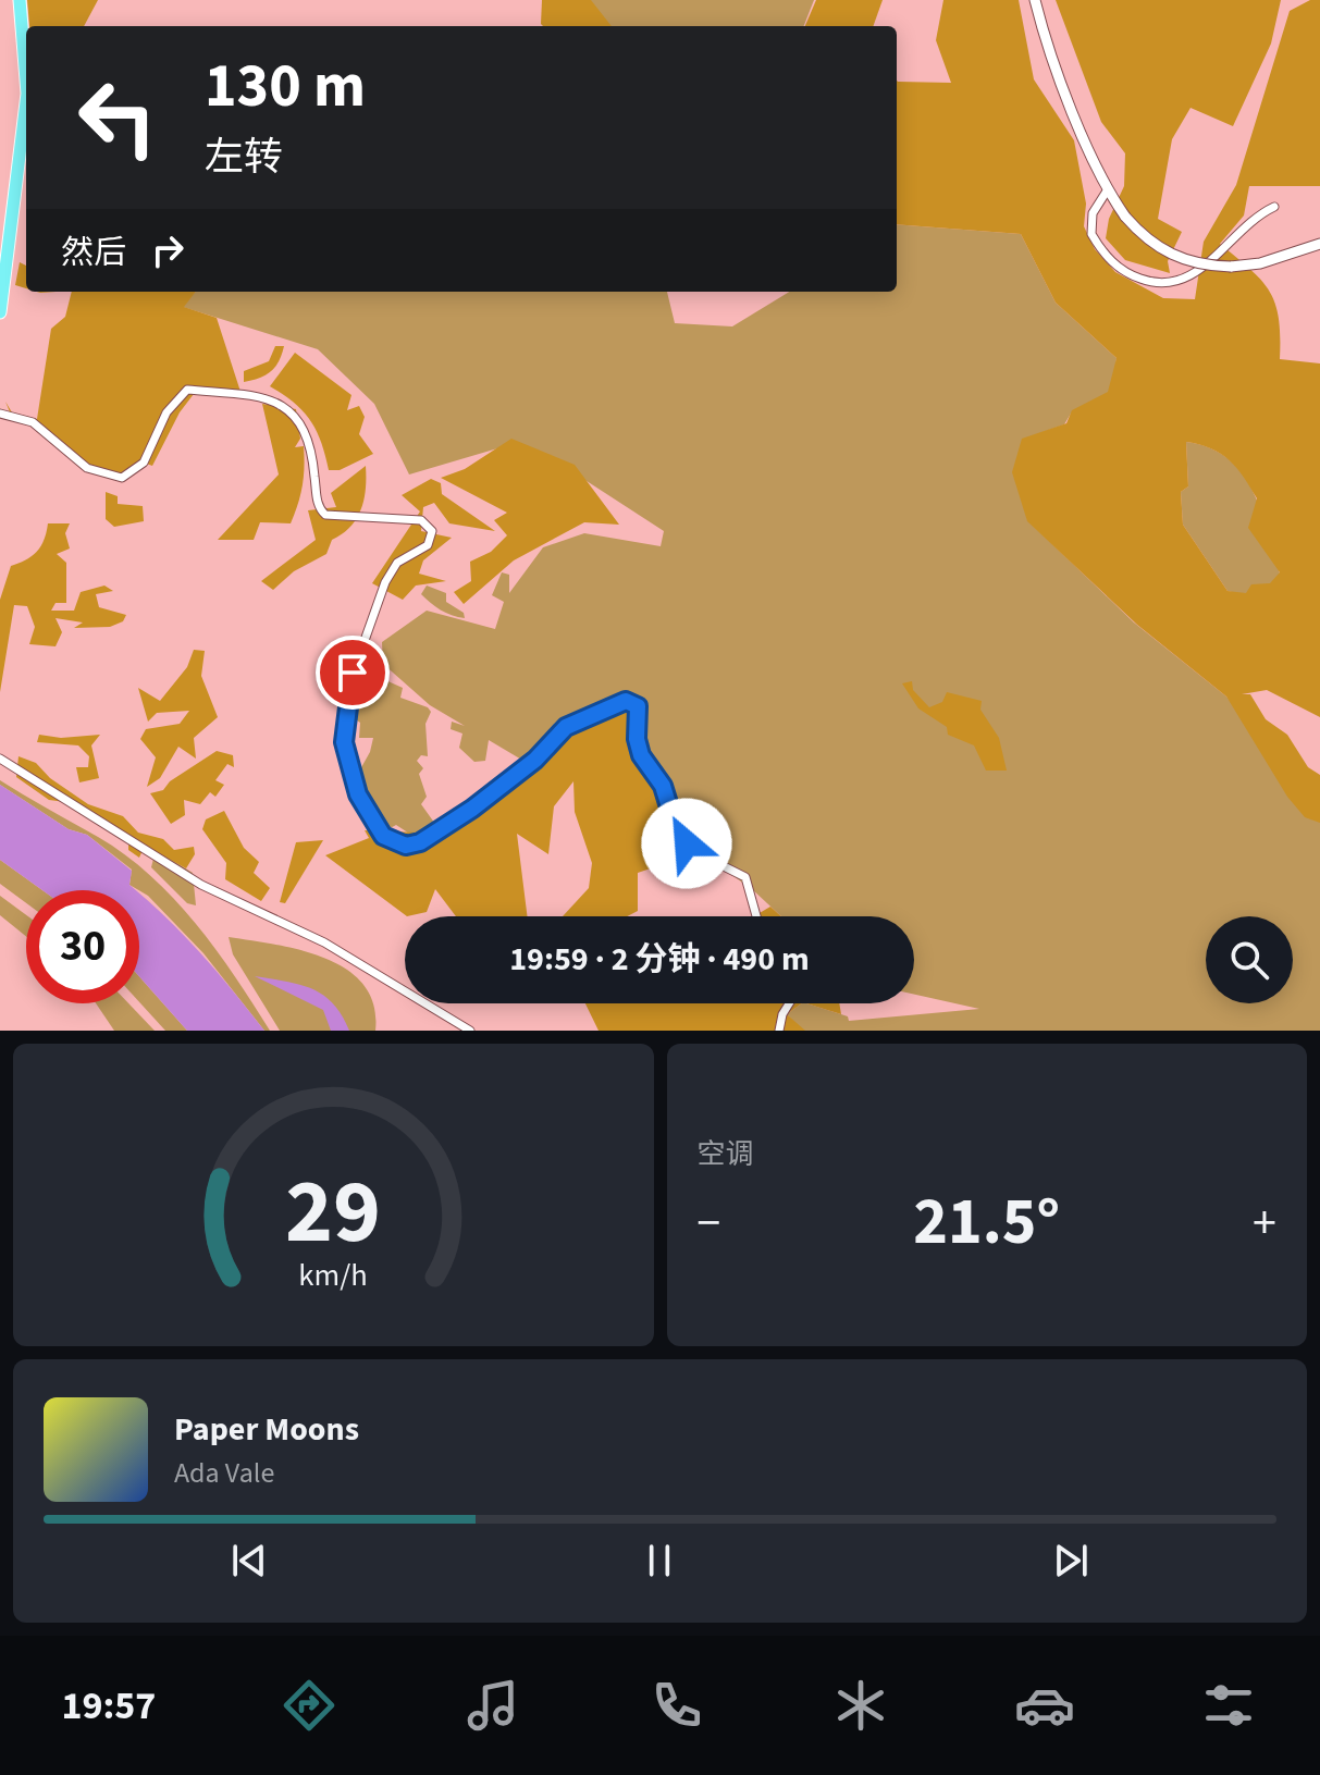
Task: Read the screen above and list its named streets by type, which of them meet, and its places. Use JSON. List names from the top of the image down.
{
  "page": {
    "turn": ["130 m", "左转"],
    "then": "然后",
    "limit": "30",
    "trip": "19:59 · 2 分钟 · 490 m",
    "tile": "空调",
    "heat": ["−", "21.5°", "+"],
    "song": ["Paper Moons", "Ada Vale"],
    "tabs": "19:57",
    "gauge": ["29", "km/h"]
  }
}
